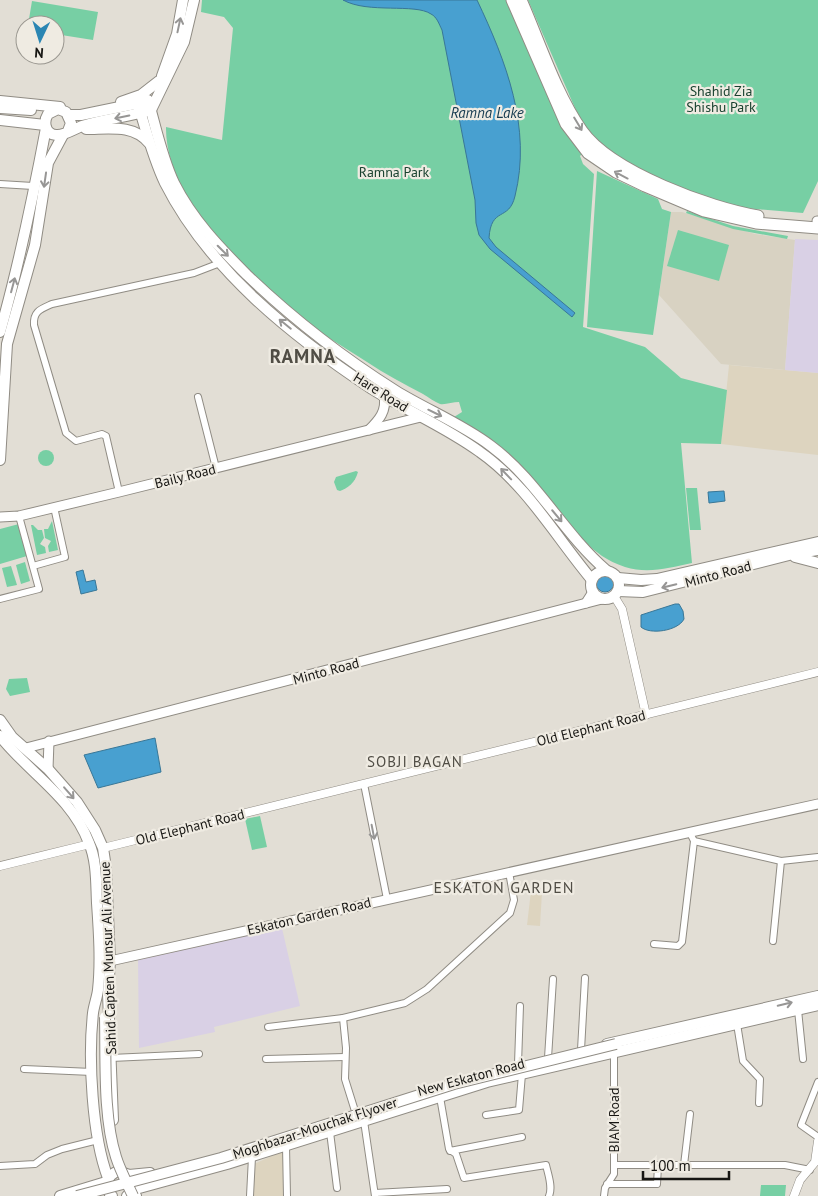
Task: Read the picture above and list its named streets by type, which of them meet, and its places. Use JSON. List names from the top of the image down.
{
  "streets": {
    "main road": [
      "Hare Road",
      "Baily Road",
      "Minto Road",
      "Eskaton Garden Road",
      "Sahid Capten Munsur Ali Avenue",
      "New Eskaton Road",
      "Moghbazar-Mouchak Flyover"
    ],
    "street": ["Old Elephant Road", "BIAM Road"]
  },
  "crossings": [
    ["Hare Road", "Baily Road"],
    ["Hare Road", "Minto Road"],
    ["Minto Road", "Sahid Capten Munsur Ali Avenue"],
    ["Old Elephant Road", "Sahid Capten Munsur Ali Avenue"],
    ["Eskaton Garden Road", "Sahid Capten Munsur Ali Avenue"],
    ["Sahid Capten Munsur Ali Avenue", "New Eskaton Road"],
    ["New Eskaton Road", "BIAM Road"],
    ["New Eskaton Road", "Moghbazar-Mouchak Flyover"],
    ["BIAM Road", "Moghbazar-Mouchak Flyover"]
  ],
  "districts": ["RAMNA", "SOBJI BAGAN", "ESKATON GARDEN"],
  "water": ["Ramna Lake"],
  "parks": ["Shahid Zia Shishu Park", "Ramna Park"],
  "scale_bar": "100 m",
  "north": "bottom"
}
